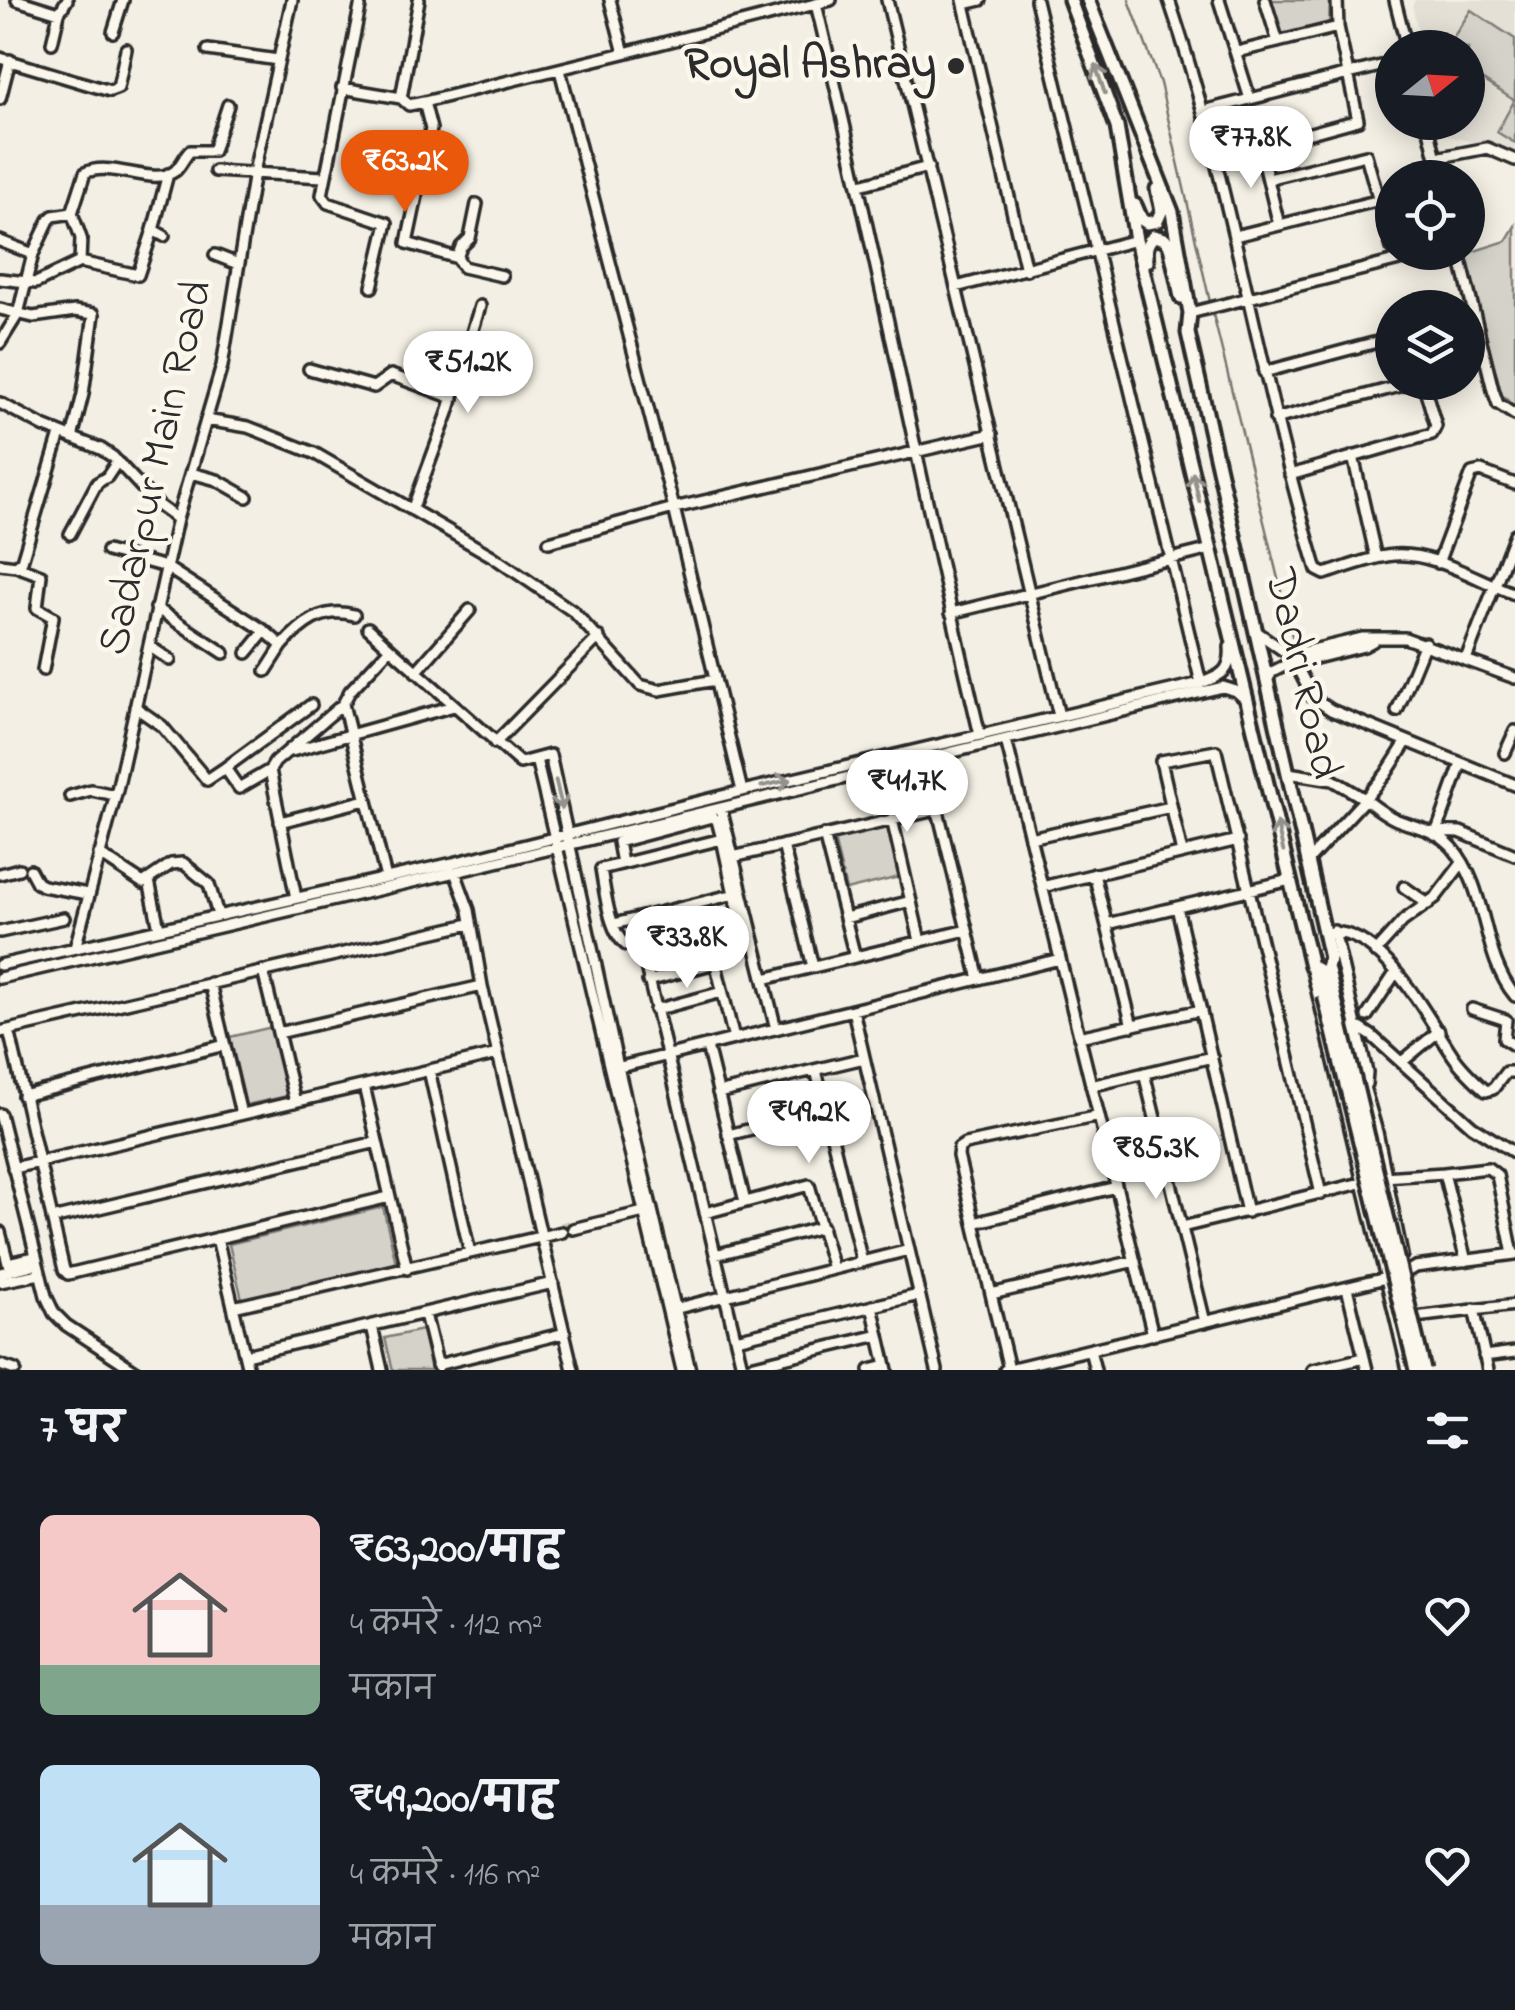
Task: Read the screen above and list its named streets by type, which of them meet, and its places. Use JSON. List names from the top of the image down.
{
  "streets": {
    "main road": ["Dadri Road"],
    "street": ["Sadarpur Main Road"]
  },
  "places": ["Royal Ashray"],
  "north": "right",
  "page": {
    "price": [
      "₹77.8K",
      "₹63.2K",
      "₹51.2K",
      "₹41.7K",
      "₹33.8K",
      "₹49.2K",
      "₹85.3K"
    ],
    "heading": "7 घर",
    "list": [
      {
        "name": "₹63,200/माह",
        "note": "4 कमरे · 112 m² · मकान"
      },
      {
        "name": "₹49,200/माह",
        "note": "4 कमरे · 116 m² · मकान"
      }
    ]
  }
}
